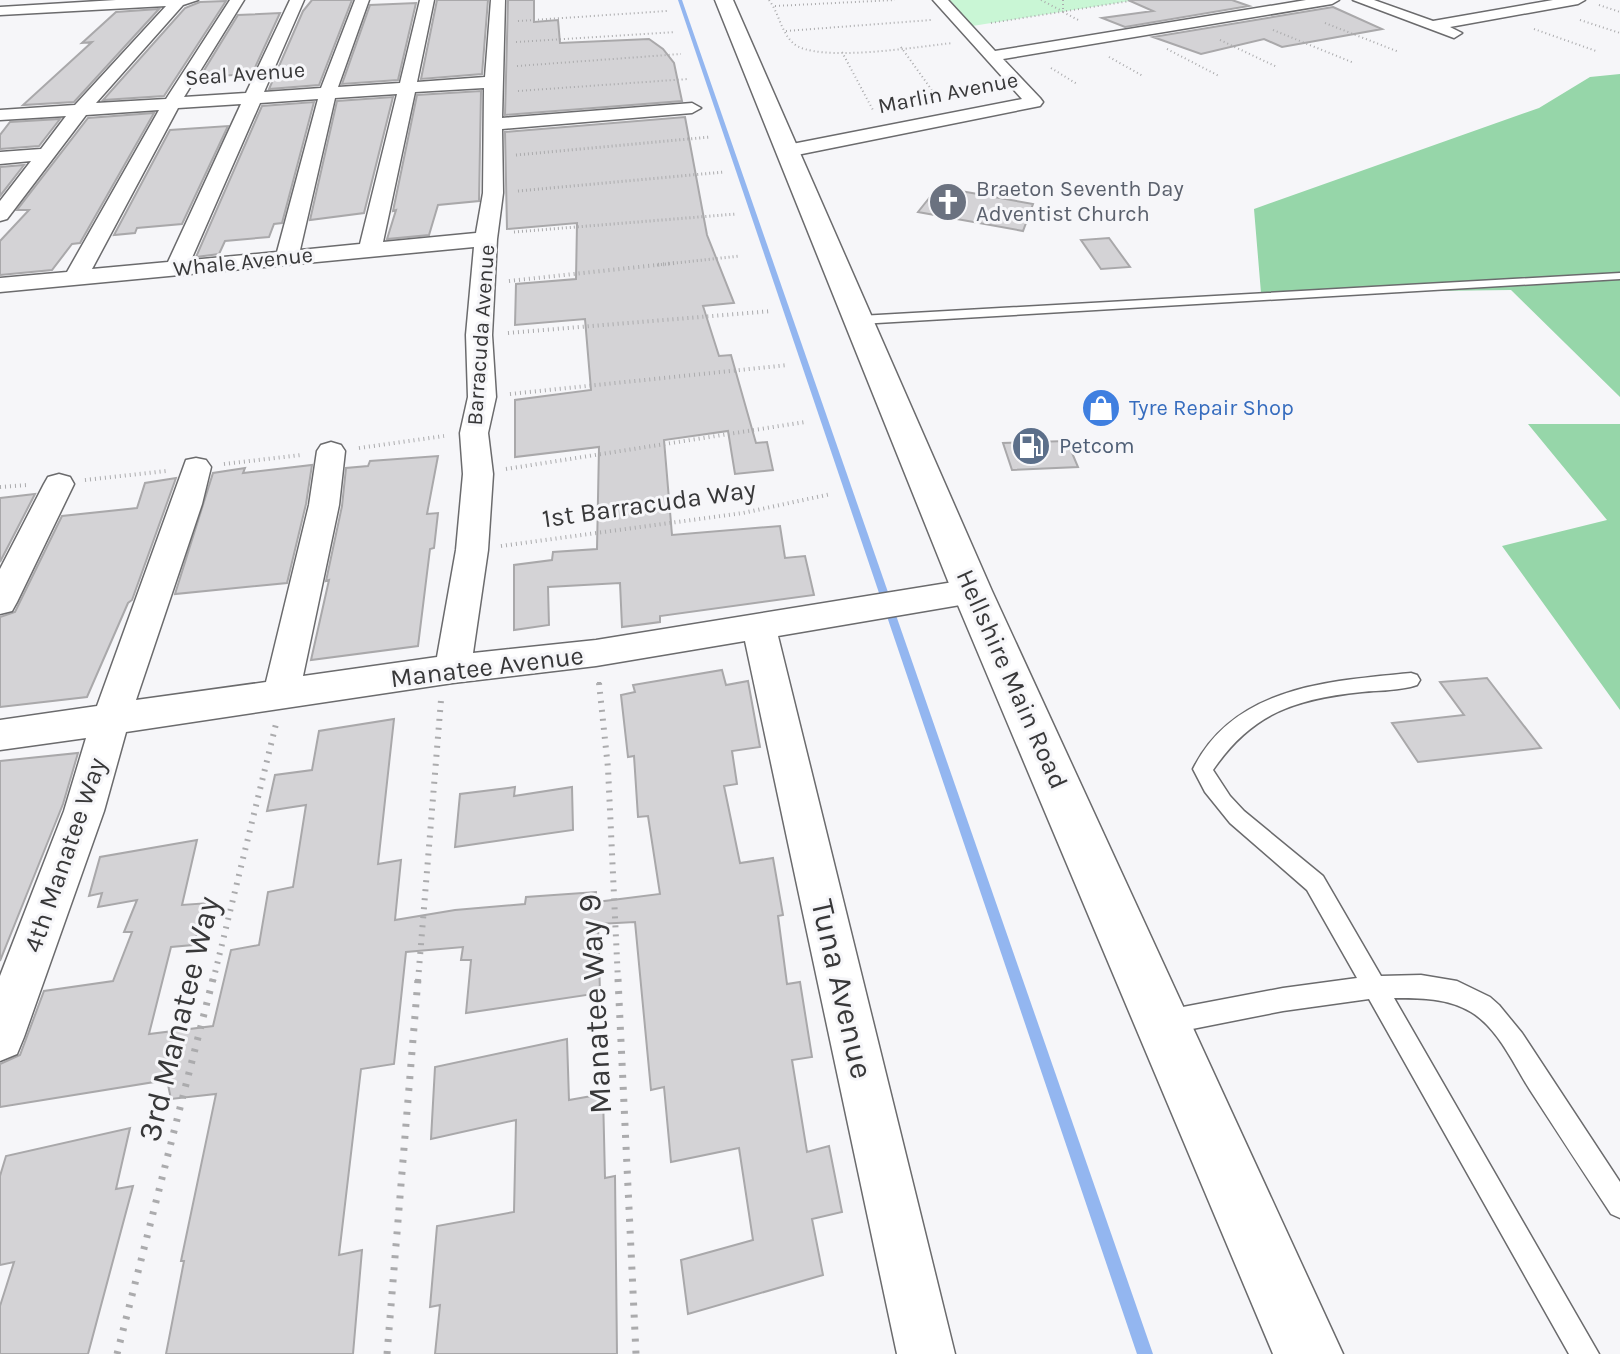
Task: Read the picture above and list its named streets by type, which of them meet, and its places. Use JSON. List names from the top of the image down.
{
  "streets": {
    "main road": ["Hellshire Main Road"],
    "street": [
      "Seal Avenue",
      "Marlin Avenue",
      "Whale Avenue",
      "Barracuda Avenue",
      "Manatee Avenue",
      "4th Manatee Way",
      "Tuna Avenue"
    ],
    "path": ["1st Barracuda Way", "Manatee Way 9", "3rd Manatee Way"]
  },
  "crossings": [
    ["Seal Avenue", "Barracuda Avenue"],
    ["Marlin Avenue", "Hellshire Main Road"],
    ["Whale Avenue", "Barracuda Avenue"],
    ["Barracuda Avenue", "1st Barracuda Way"],
    ["Barracuda Avenue", "Manatee Avenue"],
    ["Manatee Avenue", "Hellshire Main Road"],
    ["Manatee Avenue", "4th Manatee Way"],
    ["Manatee Avenue", "Tuna Avenue"],
    ["Manatee Avenue", "Manatee Way 9"],
    ["Manatee Avenue", "3rd Manatee Way"]
  ],
  "places": {
    "church": ["Braeton Seventh Day Adventist Church"],
    "shop": ["Tyre Repair Shop"],
    "fuel station": ["Petcom"]
  }
}
